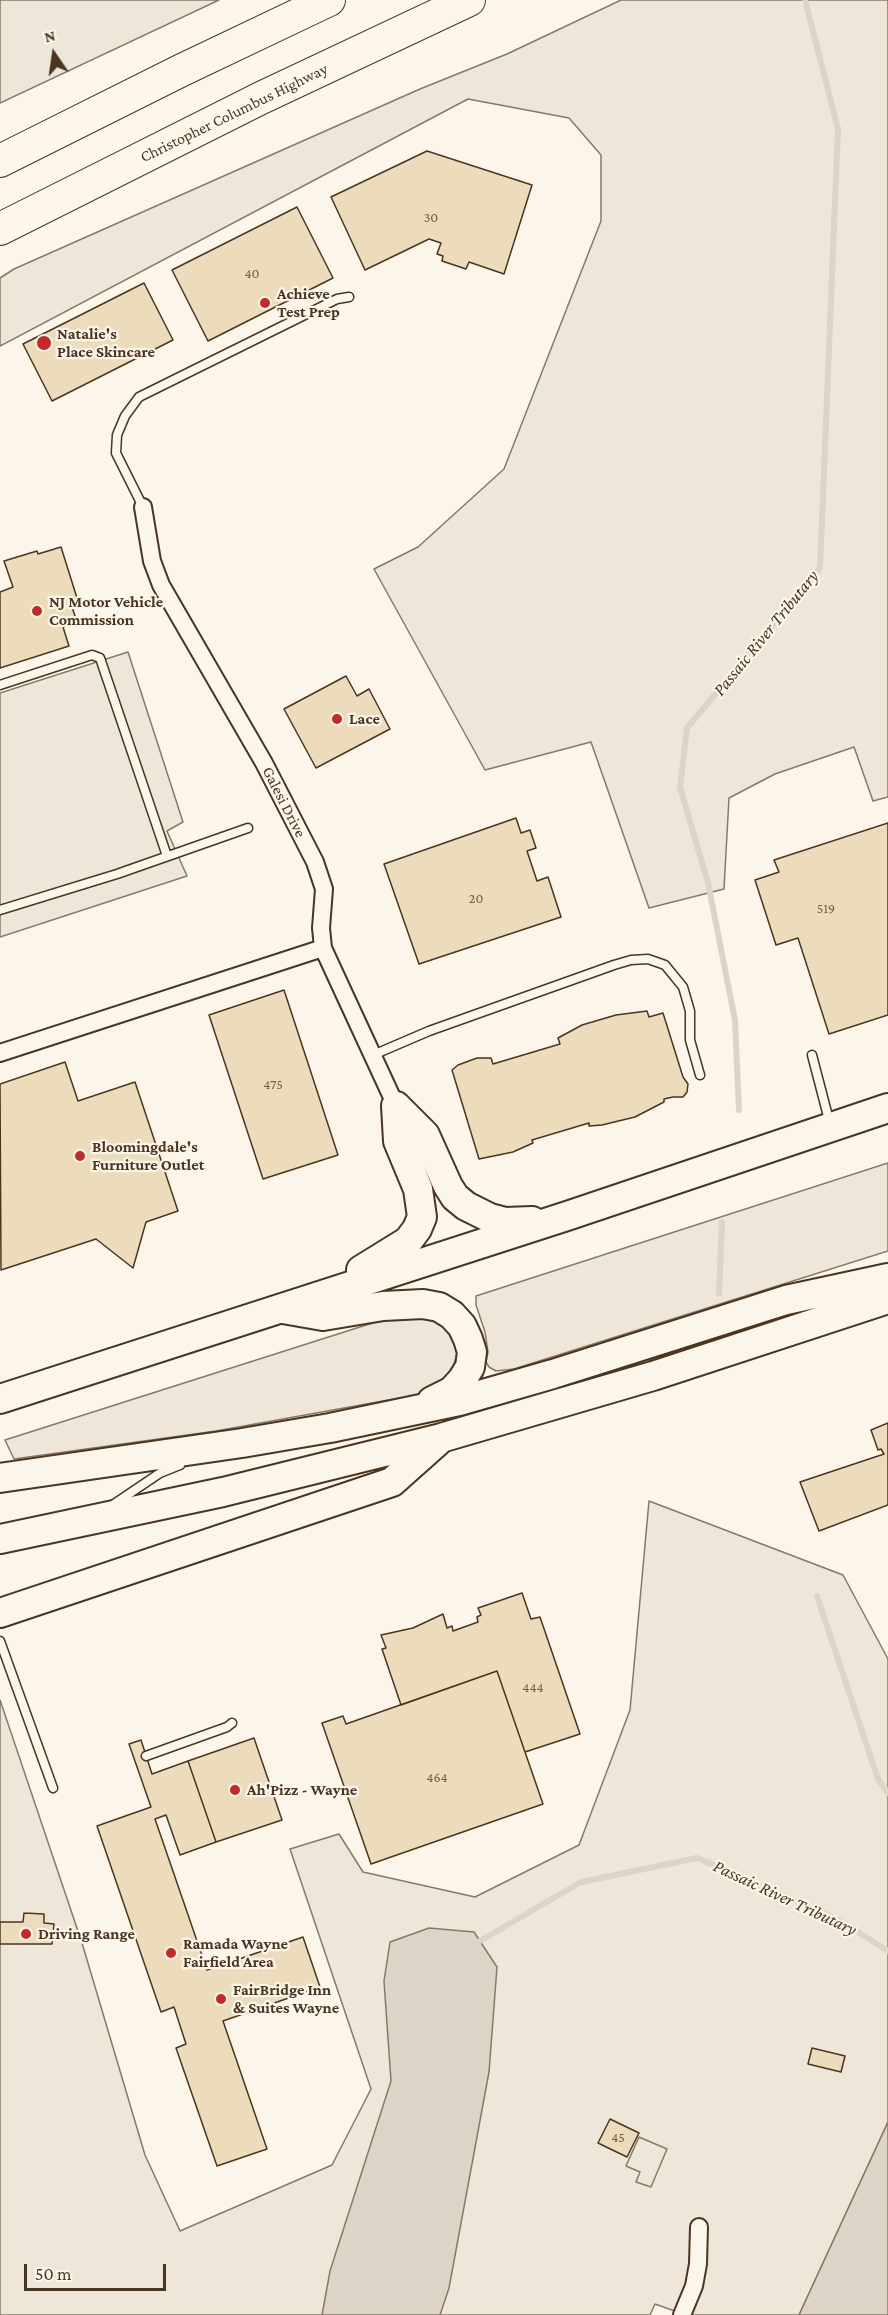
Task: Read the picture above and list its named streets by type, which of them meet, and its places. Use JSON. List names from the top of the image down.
{
  "streets": {
    "highway": ["Christopher Columbus Highway"],
    "street": ["Galesi Drive"]
  },
  "water": ["Passaic River Tributary"],
  "places": [
    "Achieve Test Prep",
    "Natalie's Place Skincare",
    "NJ Motor Vehicle Commission",
    "Lace",
    "Bloomingdale's Furniture Outlet",
    "Ah'Pizz - Wayne",
    "Driving Range",
    "Ramada Wayne Fairfield Area",
    "FairBridge Inn & Suites Wayne"
  ],
  "house_numbers": [
    "30",
    "40",
    "20",
    "519",
    "475",
    "444",
    "464",
    "45"
  ],
  "scale_bar": "50 m",
  "north": "top"
}
